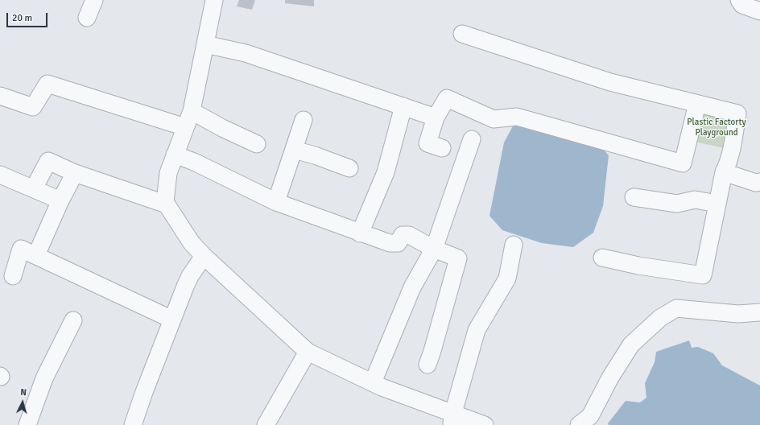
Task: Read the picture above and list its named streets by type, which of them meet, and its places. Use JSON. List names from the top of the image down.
{
  "parks": ["Plastic Factorty Playground"],
  "scale_bar": "20 m",
  "north": "top"
}
